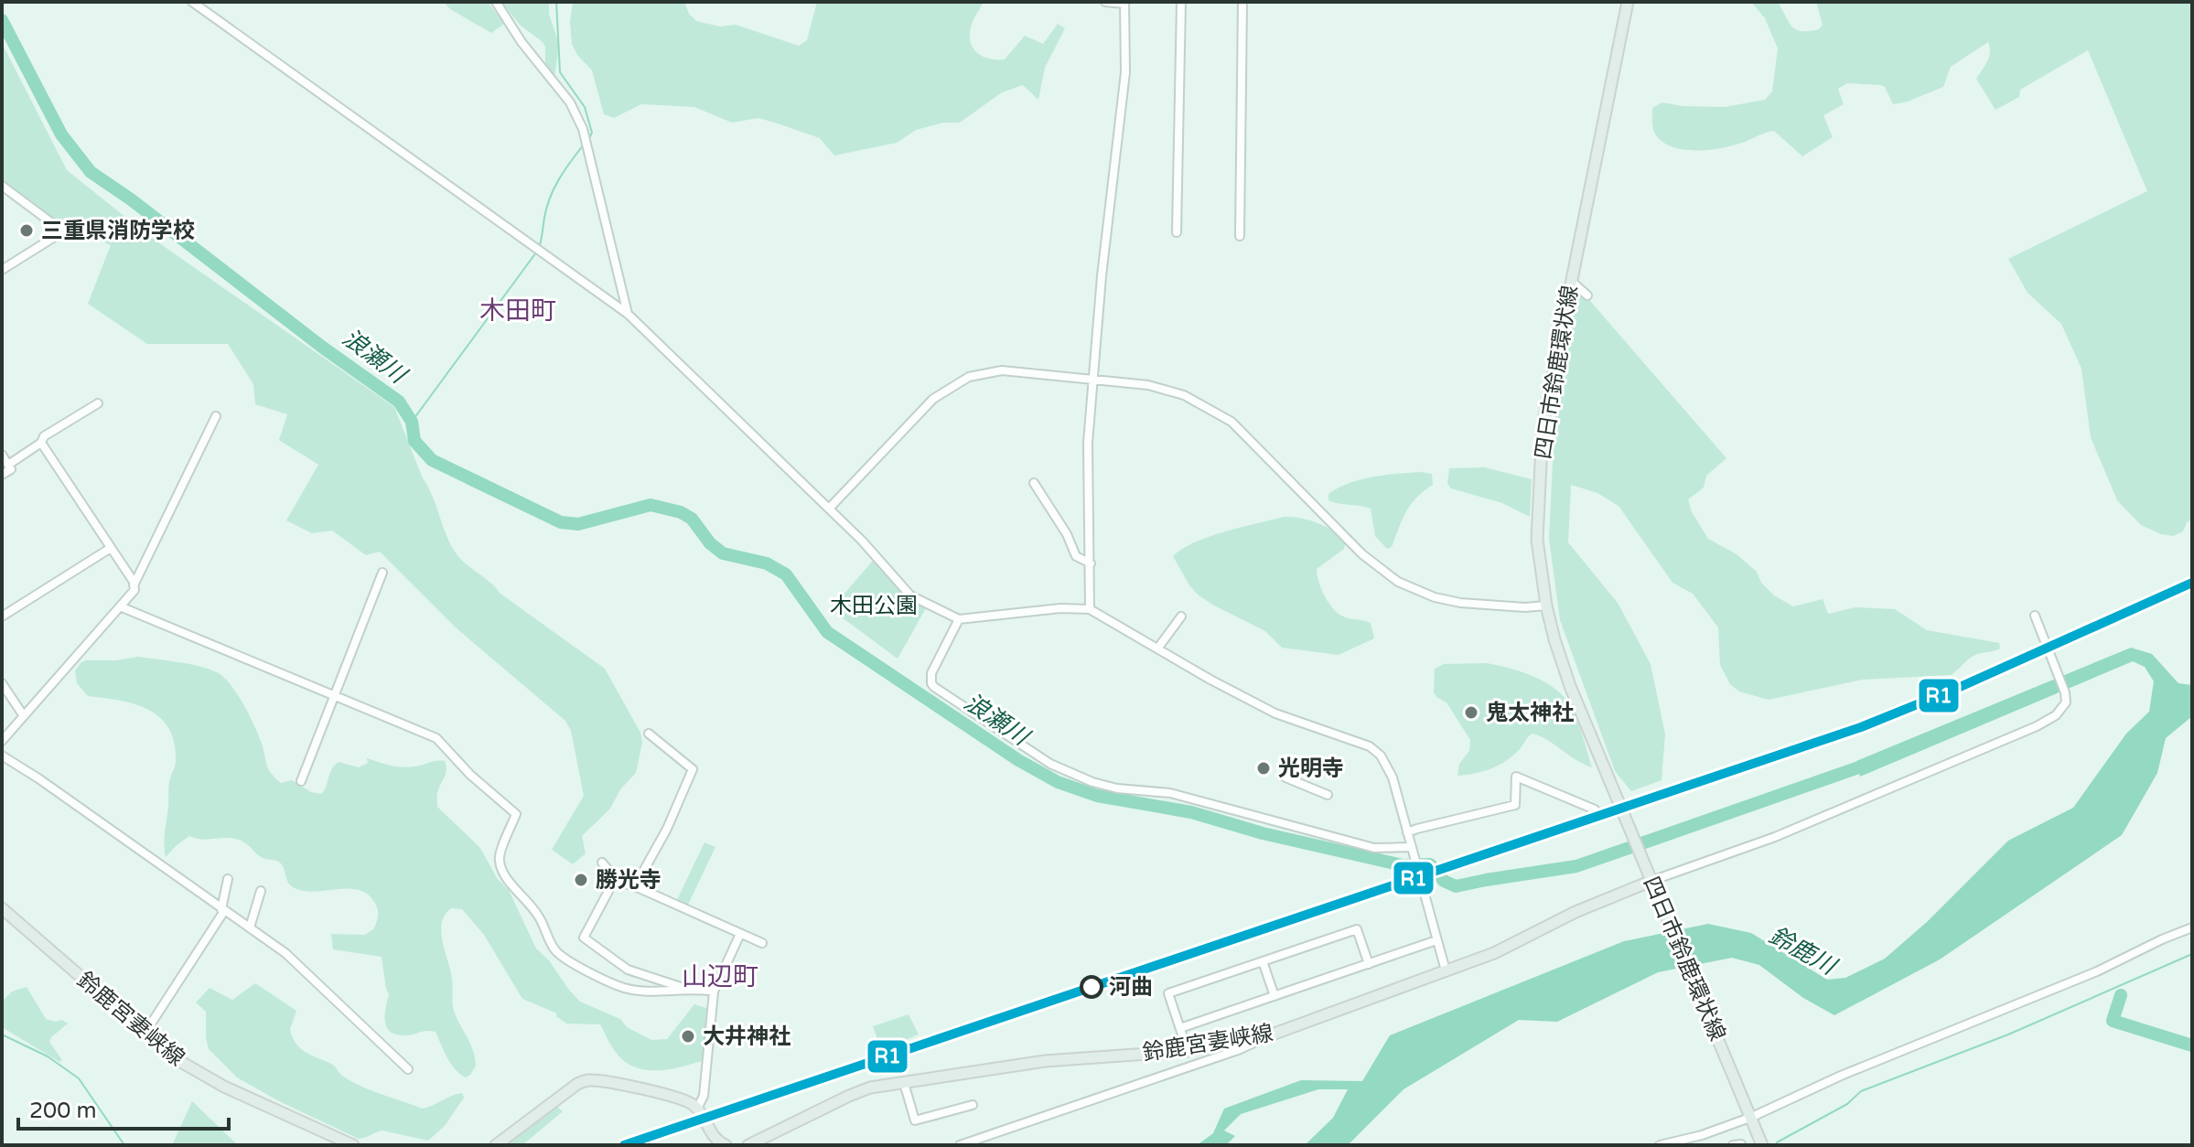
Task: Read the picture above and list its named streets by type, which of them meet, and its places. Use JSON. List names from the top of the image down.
{
  "streets": {
    "main road": ["四日市鈴鹿環状線", "鈴鹿宮妻峡線"]
  },
  "crossings": [
    ["四日市鈴鹿環状線", "鈴鹿宮妻峡線"]
  ],
  "districts": ["木田町", "山辺町"],
  "water": ["浪瀬川", "鈴鹿川"],
  "parks": ["木田公園"],
  "places": [
    "三重県消防学校",
    "鬼太神社",
    "光明寺",
    "勝光寺",
    "河曲",
    "大井神社"
  ],
  "lines": ["transit line R1"],
  "scale_bar": "200 m"
}
